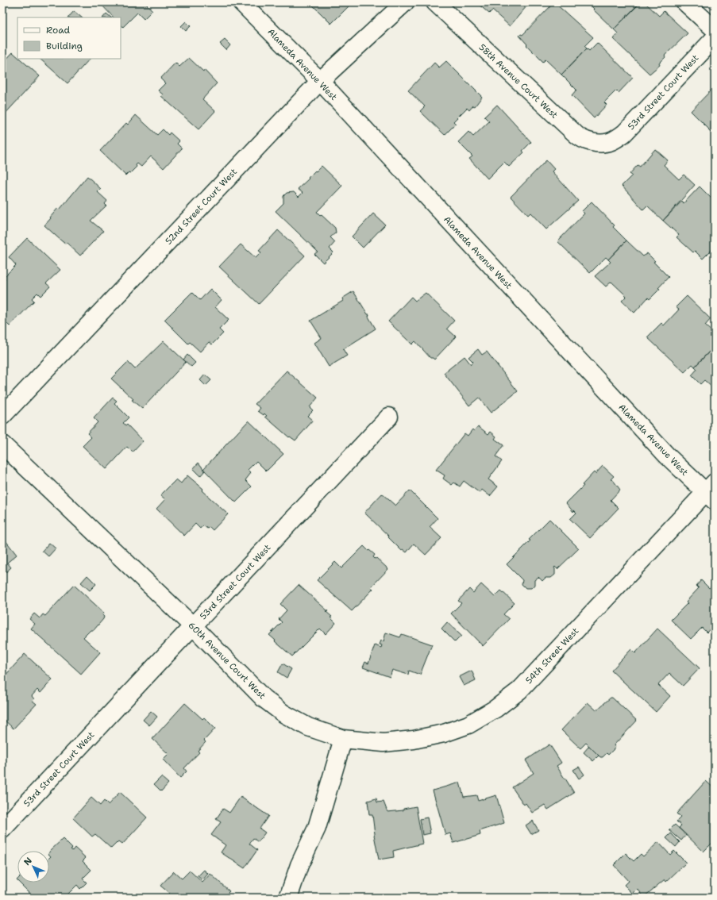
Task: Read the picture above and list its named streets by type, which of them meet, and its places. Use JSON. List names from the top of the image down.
{
  "streets": {
    "street": [
      "Alameda Avenue West",
      "58th Avenue Court West",
      "53rd Street Court West",
      "52nd Street Court West",
      "54th Street West",
      "60th Avenue Court West"
    ]
  },
  "crossings": [
    ["Alameda Avenue West", "52nd Street Court West"],
    ["Alameda Avenue West", "54th Street West"],
    ["58th Avenue Court West", "53rd Street Court West"],
    ["53rd Street Court West", "60th Avenue Court West"],
    ["54th Street West", "60th Avenue Court West"]
  ],
  "legend": ["Road", "Building"],
  "north": "top left"
}
